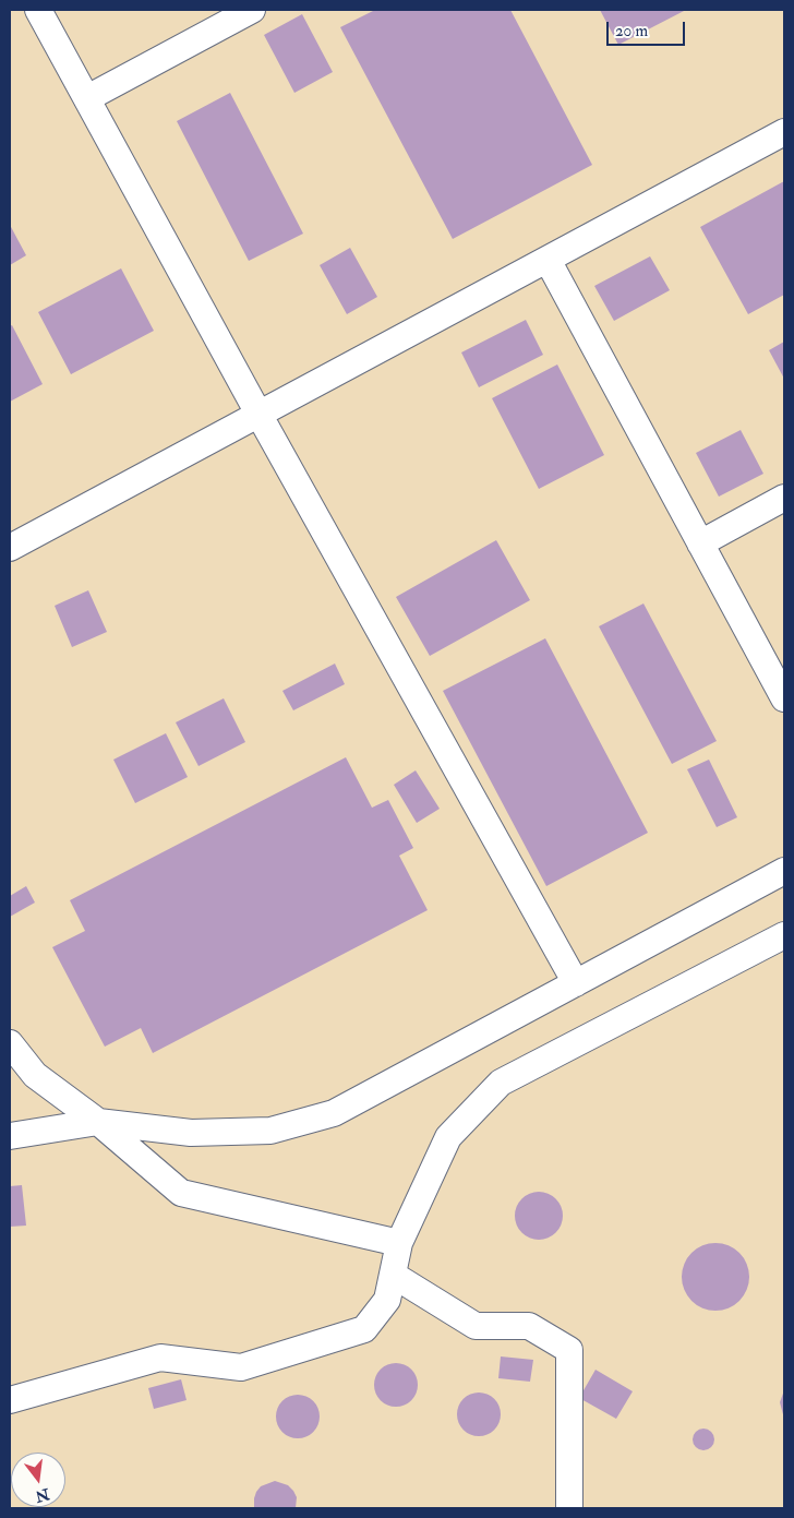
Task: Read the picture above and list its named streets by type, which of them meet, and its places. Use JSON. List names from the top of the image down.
{
  "scale_bar": "20 m",
  "north": "bottom"
}
